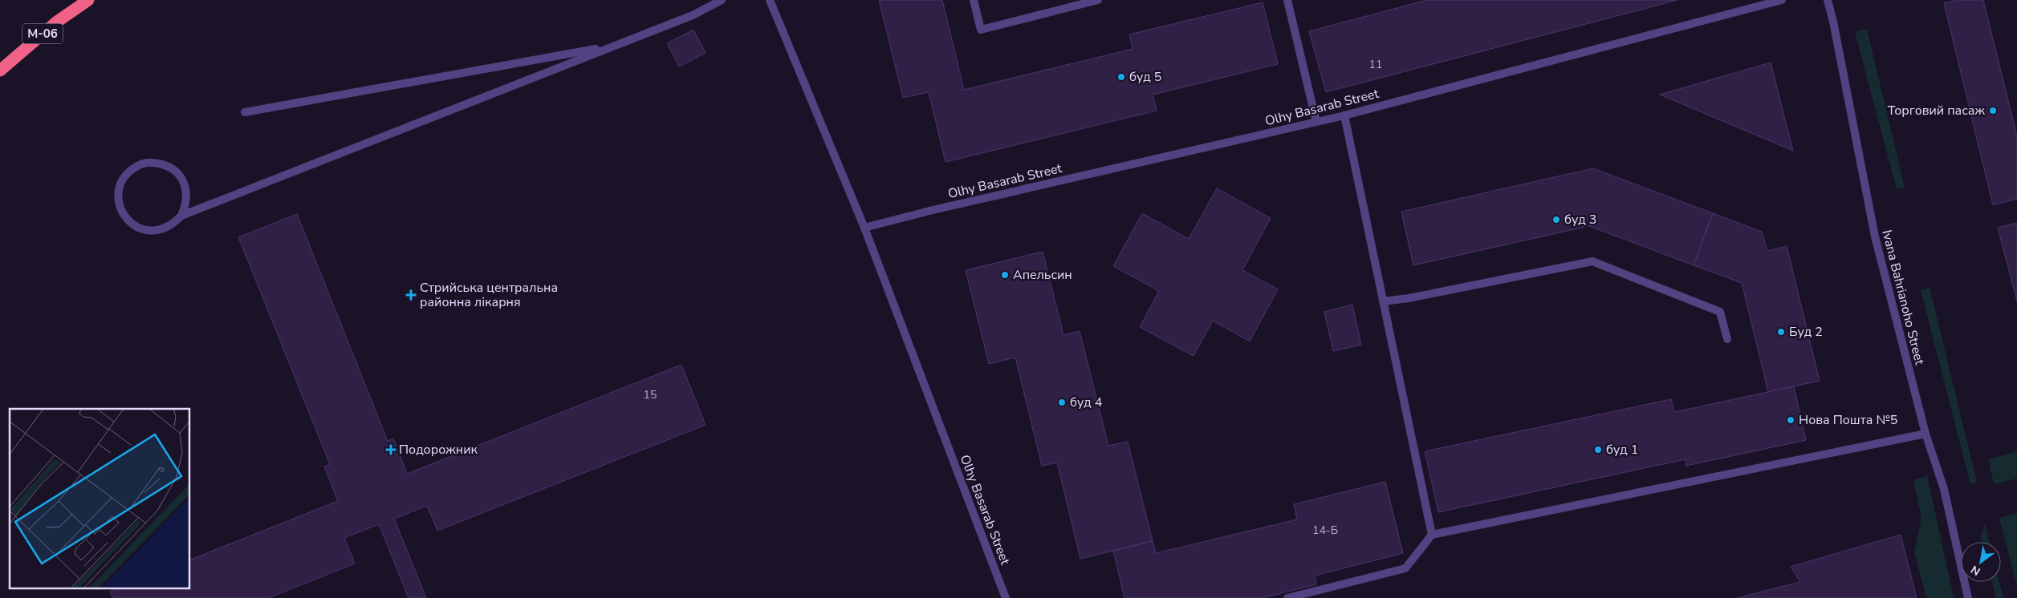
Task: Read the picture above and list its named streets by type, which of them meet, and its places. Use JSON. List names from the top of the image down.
{
  "streets": {
    "highway": ["М-06"],
    "street": ["Olhy Basarab Street", "Ivana Bahrianoho Street"]
  },
  "places": {
    "other": [
      "буд 5",
      "Торговий пасаж",
      "буд 3",
      "Апельсин",
      "Буд 2",
      "буд 4",
      "Нова Пошта №5",
      "буд 1"
    ],
    "health": ["Стрийська центральна районна лікарня", "Подорожник"]
  },
  "house_numbers": ["11", "15", "14-Б"],
  "north": "bottom left"
}
